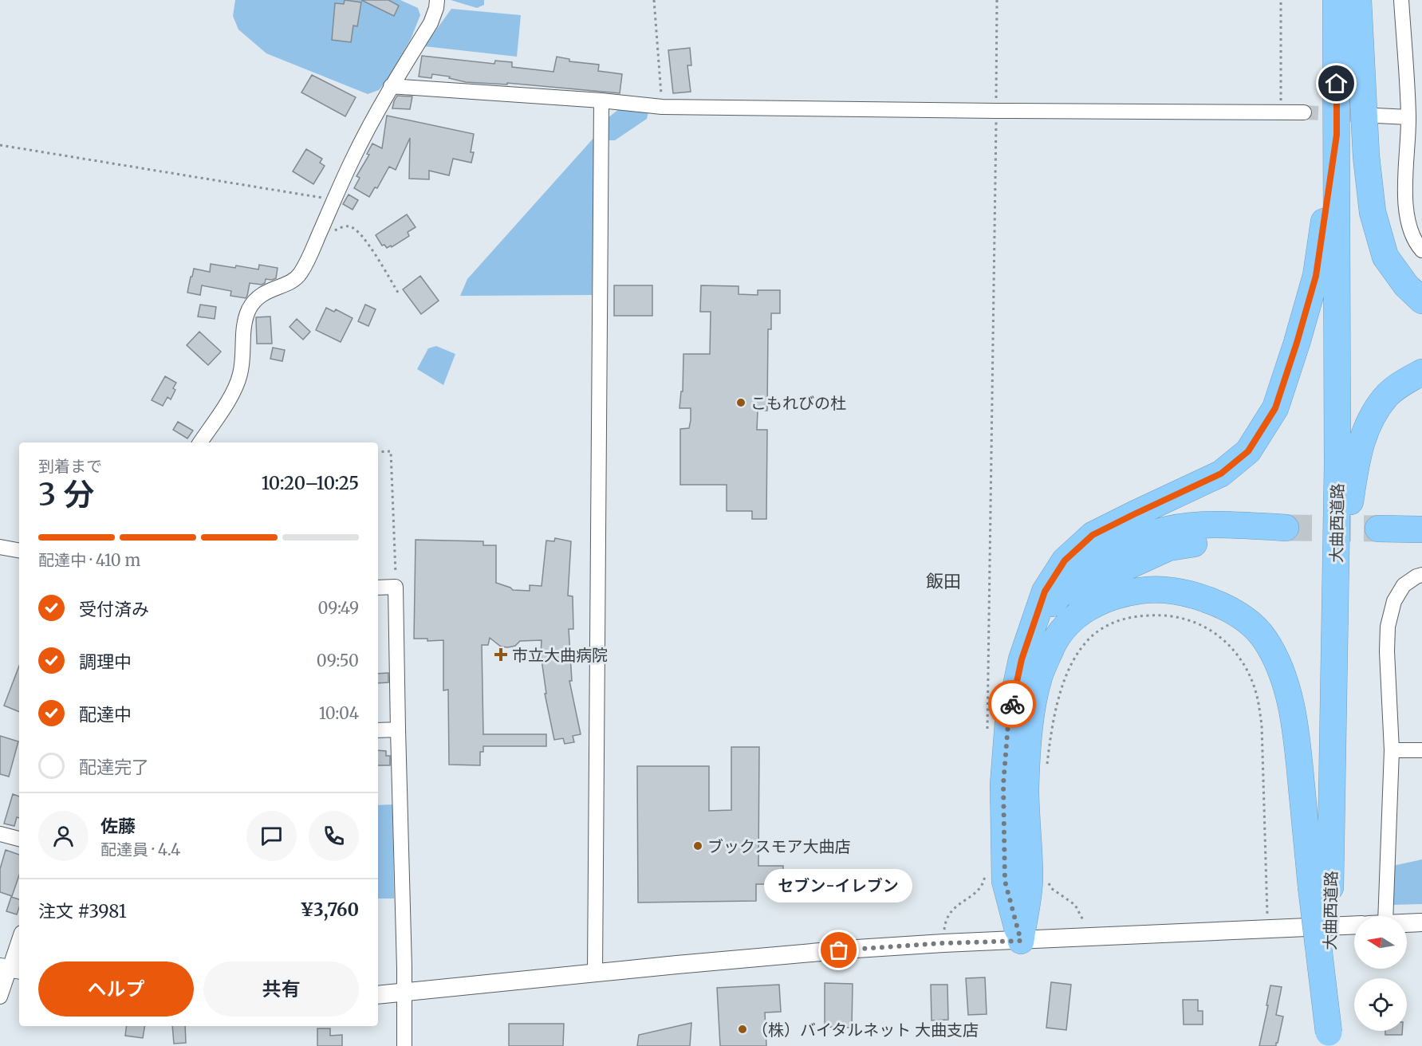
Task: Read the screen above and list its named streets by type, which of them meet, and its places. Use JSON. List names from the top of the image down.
{
  "streets": {
    "highway": ["大曲西道路"]
  },
  "districts": ["飯田"],
  "places": {
    "other": [
      "こもれびの杜",
      "ブックスモア大曲店",
      "セブン-イレブン",
      "（株）バイタルネット 大曲支店"
    ],
    "health": ["市立大曲病院"]
  },
  "north": "left",
  "page": {
    "heading": ["3 分", "到着まで", "10:20–10:25"],
    "panel": [
      "佐藤",
      "配達員 · 4.4",
      "注文 #3981",
      "¥3,760"
    ],
    "bar": "配達中 · 410 m",
    "list": [
      ["受付済み", "09:49"],
      ["調理中", "09:50"],
      ["配達中", "10:04"],
      "配達完了"
    ],
    "bubble": "セブン-イレブン",
    "buttons": ["ヘルプ", "共有"]
  }
}
